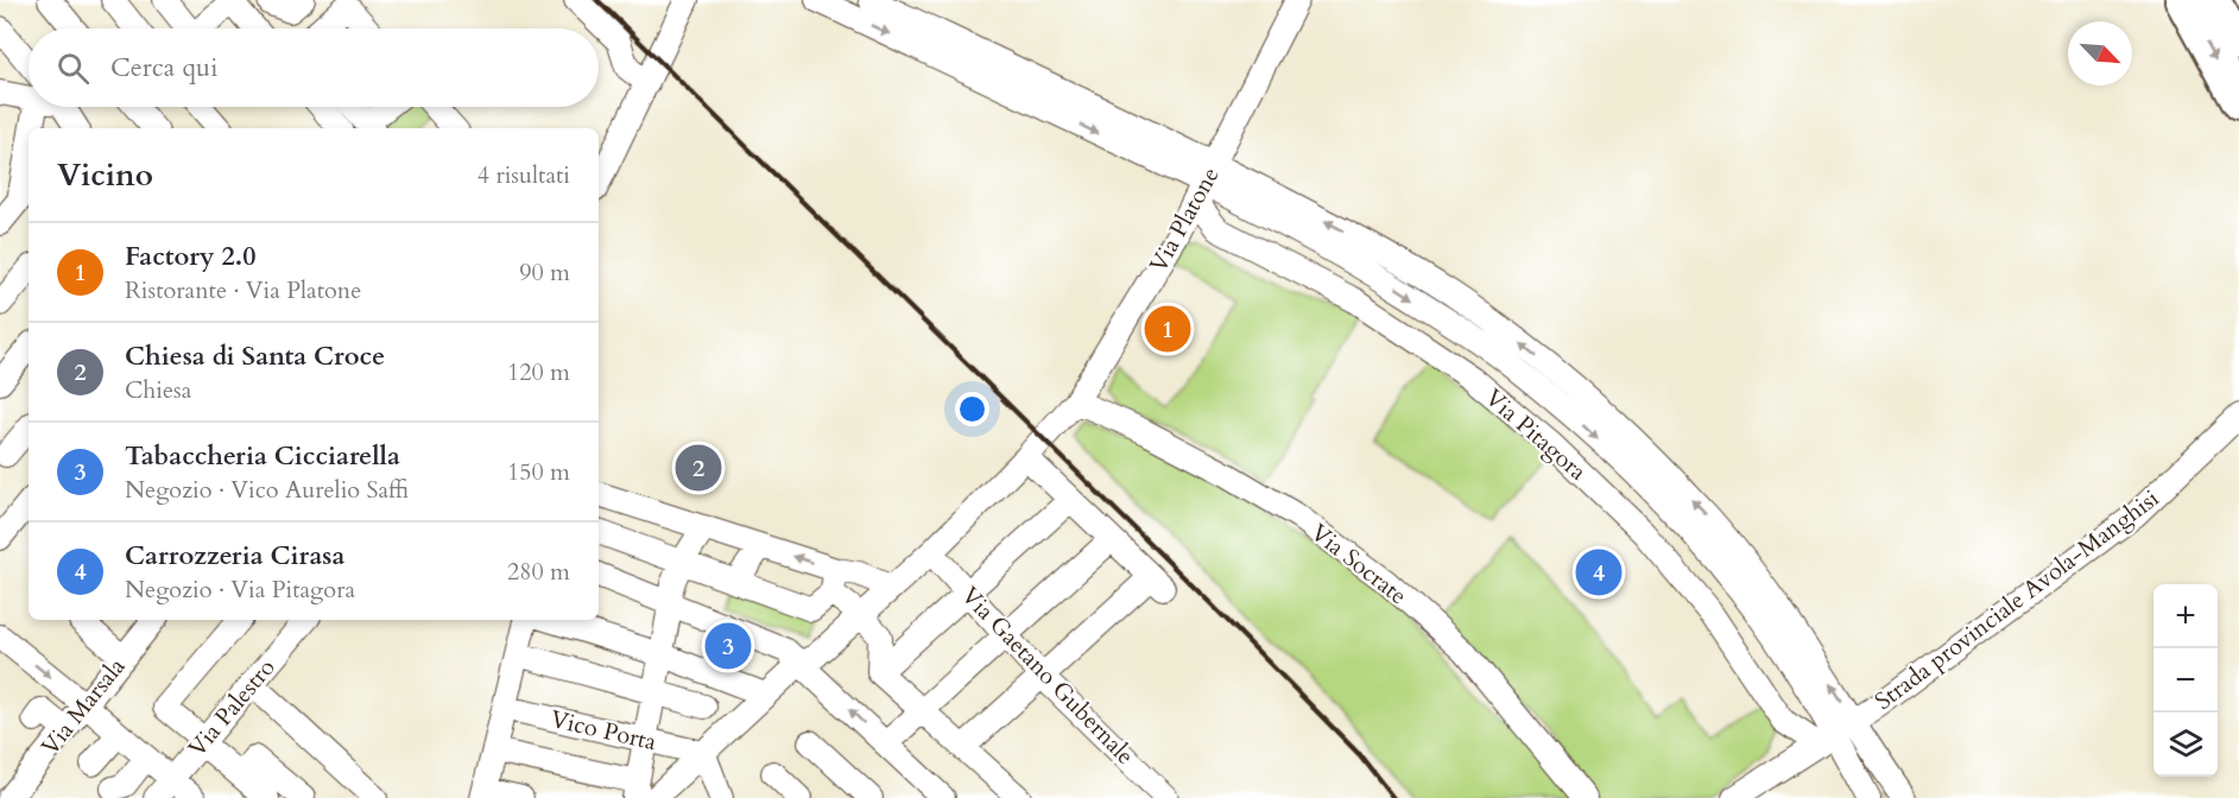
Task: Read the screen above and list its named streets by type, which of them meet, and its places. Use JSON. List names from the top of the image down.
{
  "streets": {
    "street": [
      "Via Platone",
      "Via Pitagora",
      "Via Socrate",
      "Strada provinciale Avola-Manghisi",
      "Via Gaetano Gubernale",
      "Via Marsala",
      "Via Palestro",
      "Vico Porta"
    ]
  },
  "crossings": [
    ["Via Platone", "Via Socrate"],
    ["Via Platone", "Via Gaetano Gubernale"],
    ["Via Platone", "Vico Porta"]
  ],
  "north": "bottom right",
  "page": {
    "search": "Cerca qui",
    "heading": ["Vicino", "4 risultati"],
    "list": [
      {
        "mark": "1",
        "name": "Factory 2.0",
        "note": "Ristorante · Via Platone",
        "value": "90 m"
      },
      {
        "mark": "2",
        "name": "Chiesa di Santa Croce",
        "note": "Chiesa",
        "value": "120 m"
      },
      {
        "mark": "3",
        "name": "Tabaccheria Cicciarella",
        "note": "Negozio · Vico Aurelio Saffi",
        "value": "150 m"
      },
      {
        "mark": "4",
        "name": "Carrozzeria Cirasa",
        "note": "Negozio · Via Pitagora",
        "value": "280 m"
      }
    ],
    "pins": [
      "1",
      "2",
      "4",
      "3"
    ],
    "map_buttons": ["+", "−"]
  }
}
